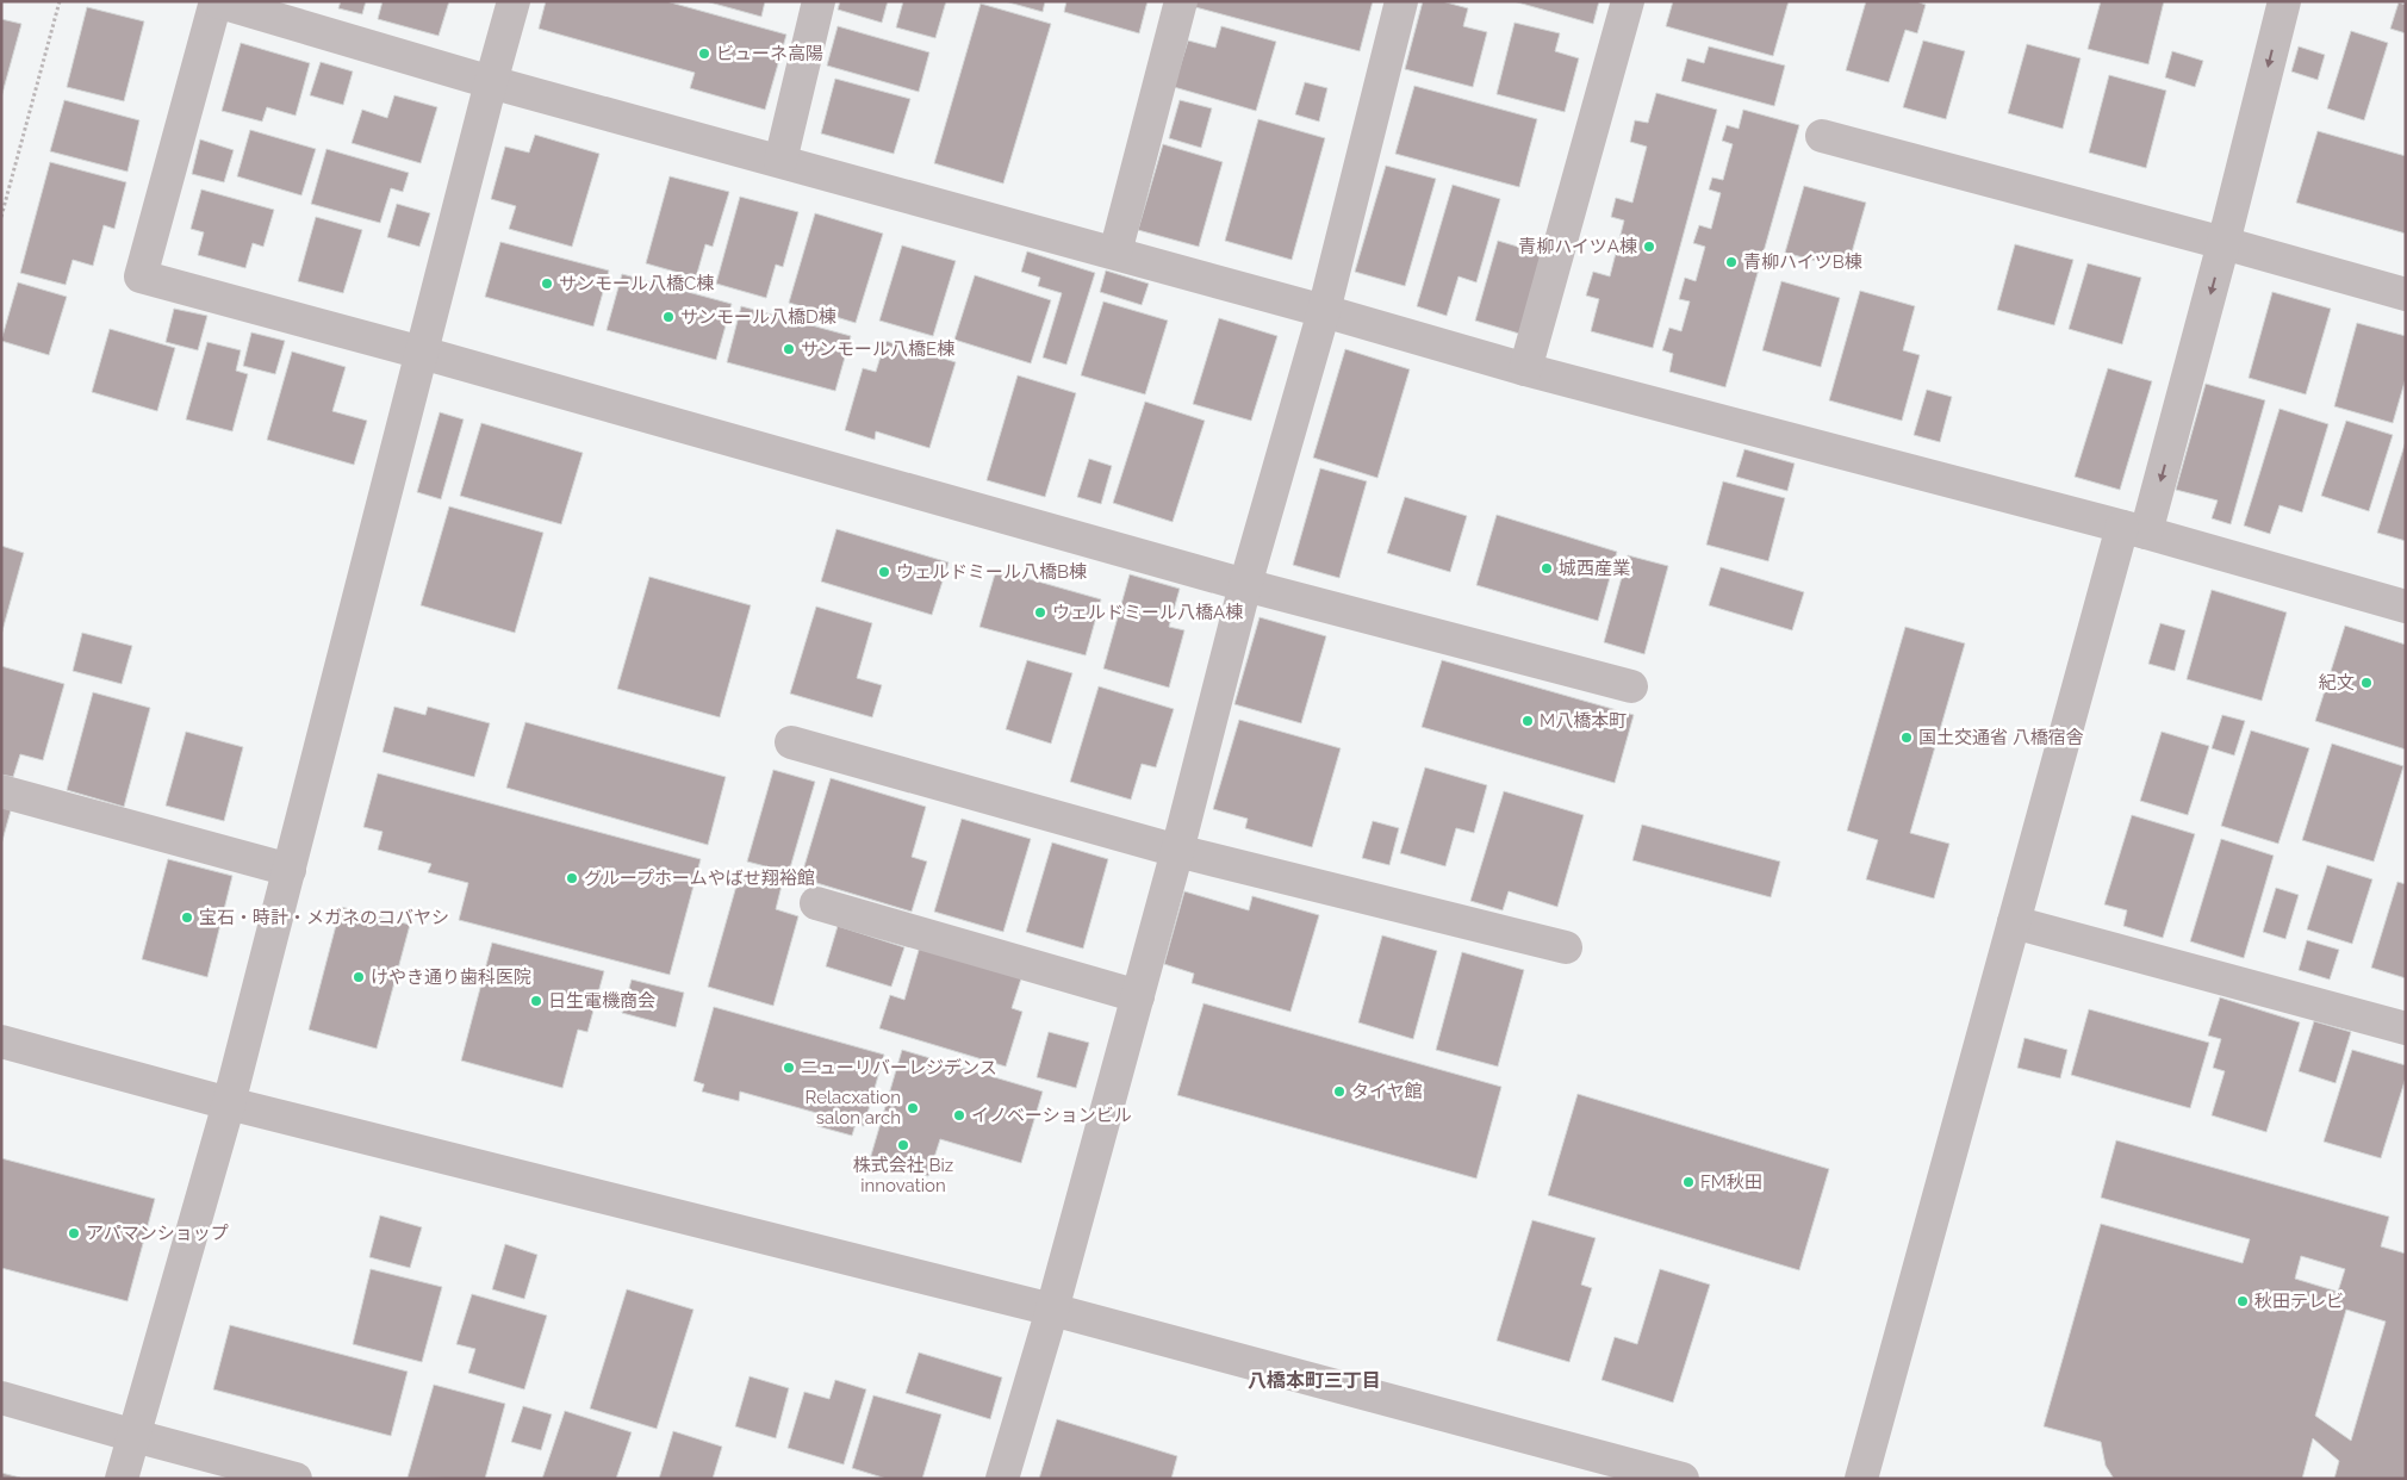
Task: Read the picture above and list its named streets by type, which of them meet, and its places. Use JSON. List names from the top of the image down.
{
  "districts": ["八橋本町三丁目"],
  "places": [
    "ビューネ高陽",
    "青柳ハイツA棟",
    "青柳ハイツB棟",
    "サンモール八橋C棟",
    "サンモール八橋D棟",
    "サンモール八橋E棟",
    "城西産業",
    "ウェルドミール八橋B棟",
    "ウェルドミール八橋A棟",
    "紀文",
    "M八橋本町",
    "国土交通省 八橋宿舎",
    "グループホームやばせ翔裕館",
    "宝石・時計・メガネのコバヤシ",
    "けやき通り歯科医院",
    "日生電機商会",
    "ニューリバーレジデンス",
    "タイヤ館",
    "Relacxation salon arch",
    "イノベーションビル",
    "株式会社 Biz innovation",
    "FM秋田",
    "アパマンショップ",
    "秋田テレビ"
  ]
}
